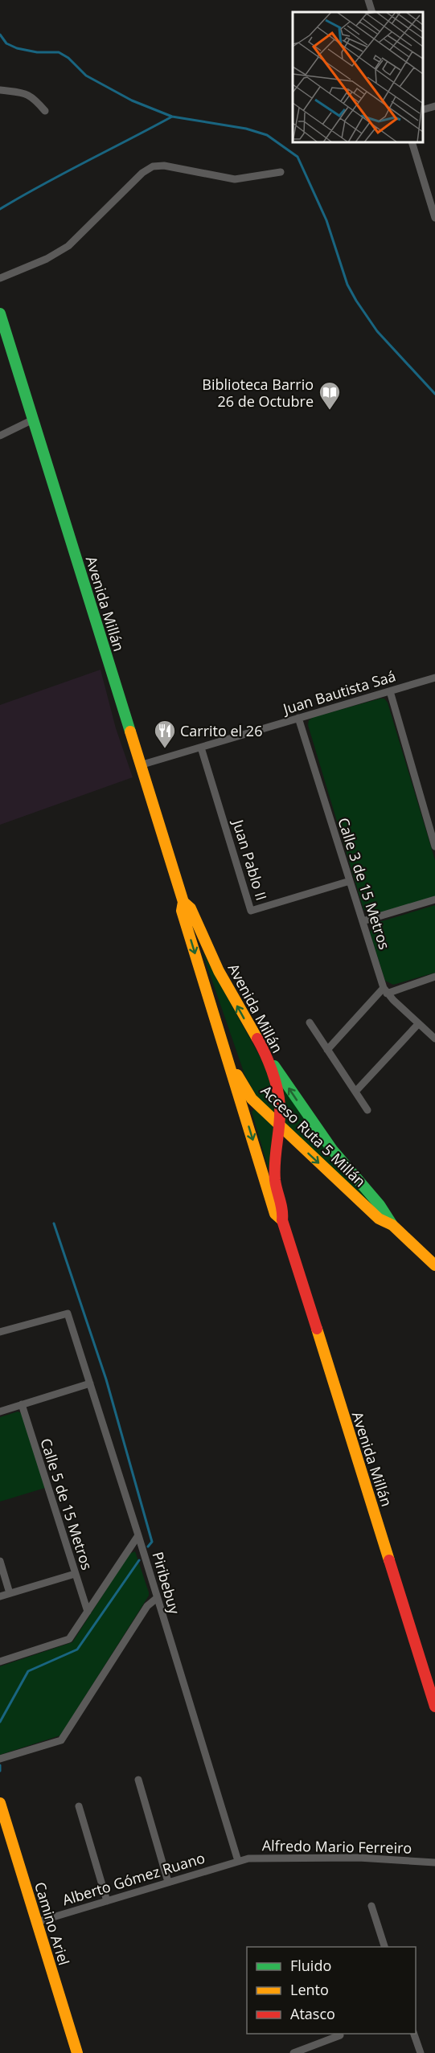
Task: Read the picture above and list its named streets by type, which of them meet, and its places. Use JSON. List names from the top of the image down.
{
  "streets": {
    "main road": ["Avenida Millán", "Acceso Ruta 5 Millán", "Camino Ariel"],
    "street": [
      "Juan Bautista Saá",
      "Juan Pablo II",
      "Calle 3 de 15 Metros",
      "Calle 5 de 15 Metros",
      "Piribebuy",
      "Alfredo Mario Ferreiro",
      "Alberto Gómez Ruano"
    ]
  },
  "crossings": [
    ["Avenida Millán", "Juan Bautista Saá"],
    ["Avenida Millán", "Acceso Ruta 5 Millán"],
    ["Juan Bautista Saá", "Juan Pablo II"],
    ["Juan Bautista Saá", "Calle 3 de 15 Metros"],
    ["Juan Pablo II", "Calle 3 de 15 Metros"],
    ["Piribebuy", "Alfredo Mario Ferreiro"],
    ["Piribebuy", "Alberto Gómez Ruano"],
    ["Alfredo Mario Ferreiro", "Alberto Gómez Ruano"],
    ["Alberto Gómez Ruano", "Camino Ariel"]
  ],
  "places": {
    "library": ["Biblioteca Barrio 26 de Octubre"],
    "restaurant": ["Carrito el 26"]
  },
  "legend": ["Fluido", "Lento", "Atasco"]
}
